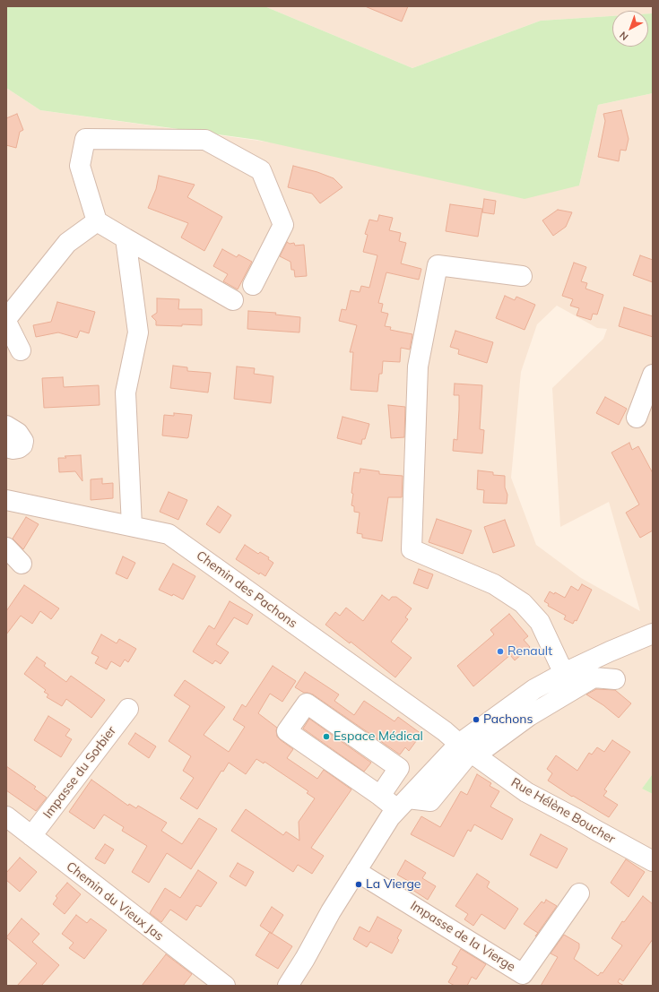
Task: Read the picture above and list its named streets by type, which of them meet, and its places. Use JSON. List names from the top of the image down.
{
  "streets": {
    "street": [
      "Chemin des Pachons",
      "Impasse du Sorbier",
      "Rue Hélène Boucher",
      "Chemin du Vieux Jas",
      "Impasse de la Vierge"
    ]
  },
  "crossings": [
    ["Chemin des Pachons", "Rue Hélène Boucher"],
    ["Impasse du Sorbier", "Chemin du Vieux Jas"]
  ],
  "places": [
    "Renault",
    "Pachons",
    "Espace Médical",
    "La Vierge"
  ],
  "north": "bottom left"
}
